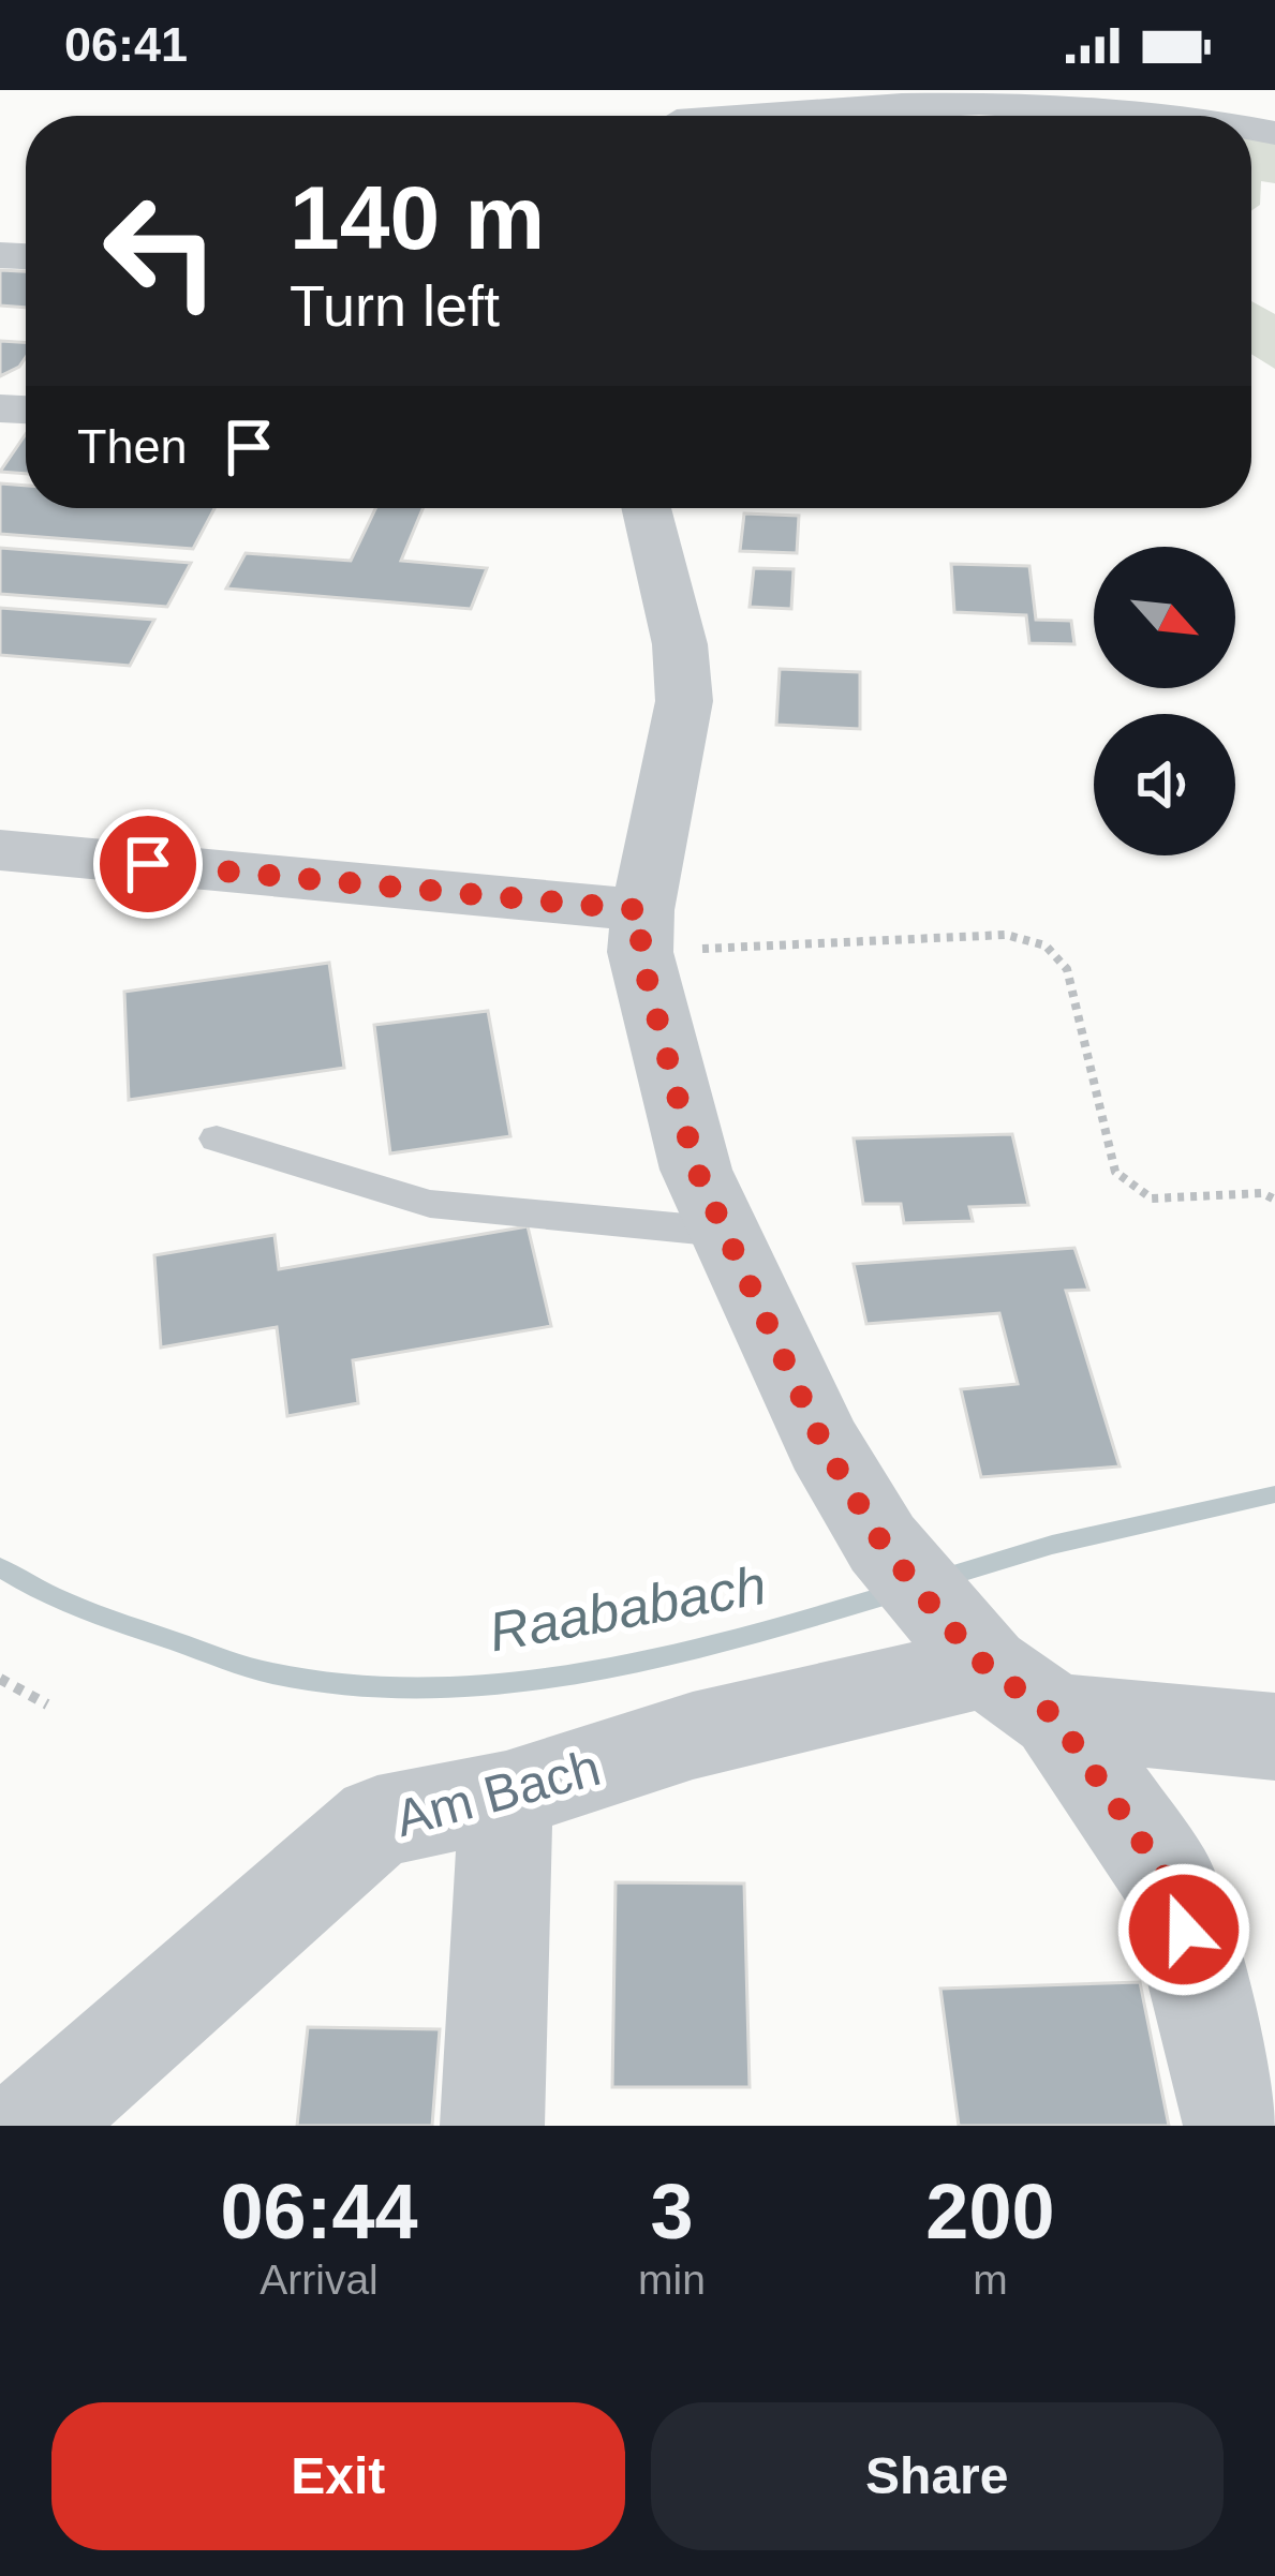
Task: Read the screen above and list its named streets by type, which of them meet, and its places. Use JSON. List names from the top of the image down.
{
  "streets": {
    "street": ["Am Bach"]
  },
  "water": ["Raababach"],
  "north": "bottom right",
  "page": {
    "status": "06:41",
    "turn": ["140 m", "Turn left"],
    "then": "Then",
    "eta": [
      "06:44",
      "Arrival",
      "3",
      "min",
      "200",
      "m"
    ],
    "buttons": ["Exit", "Share"]
  }
}
